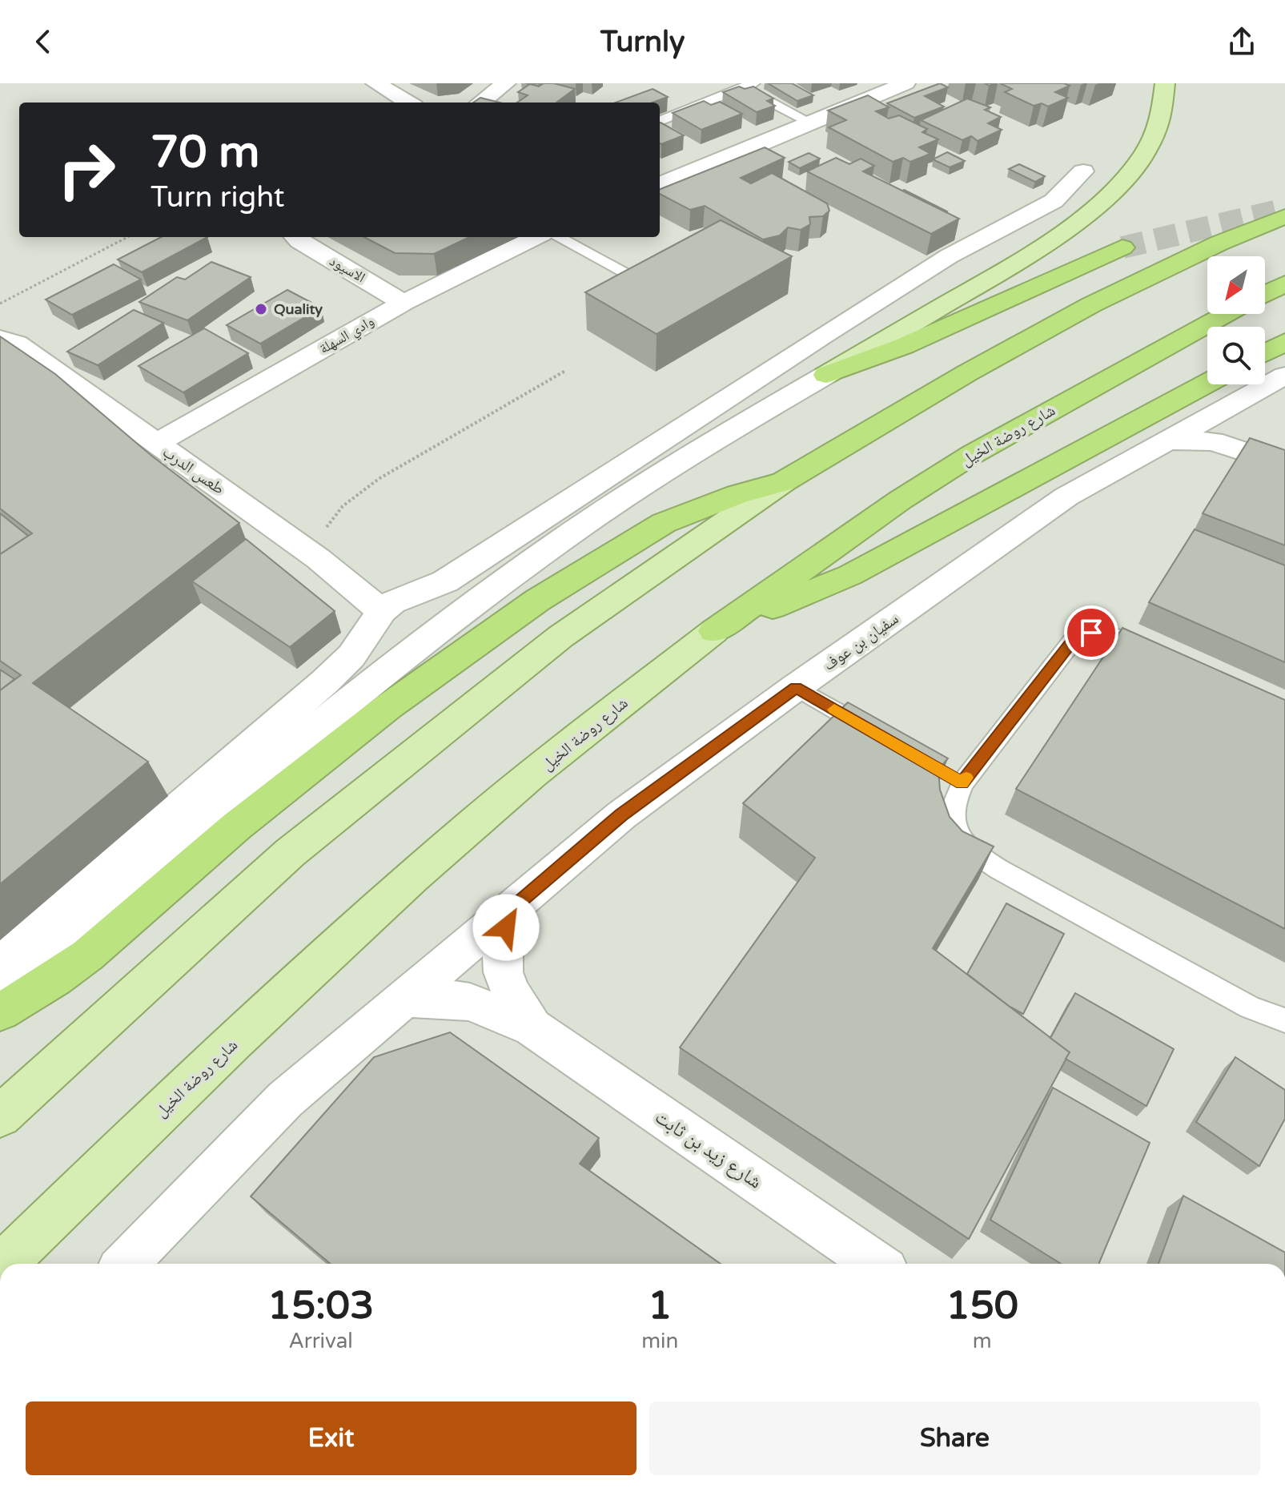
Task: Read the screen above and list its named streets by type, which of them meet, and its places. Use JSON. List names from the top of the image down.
{
  "streets": {
    "highway": ["شارع روضة الخيل"],
    "street": [
      "الاسيود",
      "وادي السهلة",
      "طعس الدرب",
      "سفيان بن عوف",
      "شارع زيد بن ثابت"
    ]
  },
  "crossings": [
    ["الاسيود", "وادي السهلة"],
    ["وادي السهلة", "طعس الدرب"],
    ["سفيان بن عوف", "شارع زيد بن ثابت"]
  ],
  "places": ["Quality"],
  "north": "bottom left",
  "page": {
    "header": "Turnly",
    "turn": ["70 m", "Turn right"],
    "eta": [
      "15:03",
      "Arrival",
      "1",
      "min",
      "150",
      "m"
    ],
    "buttons": ["Exit", "Share"]
  }
}
